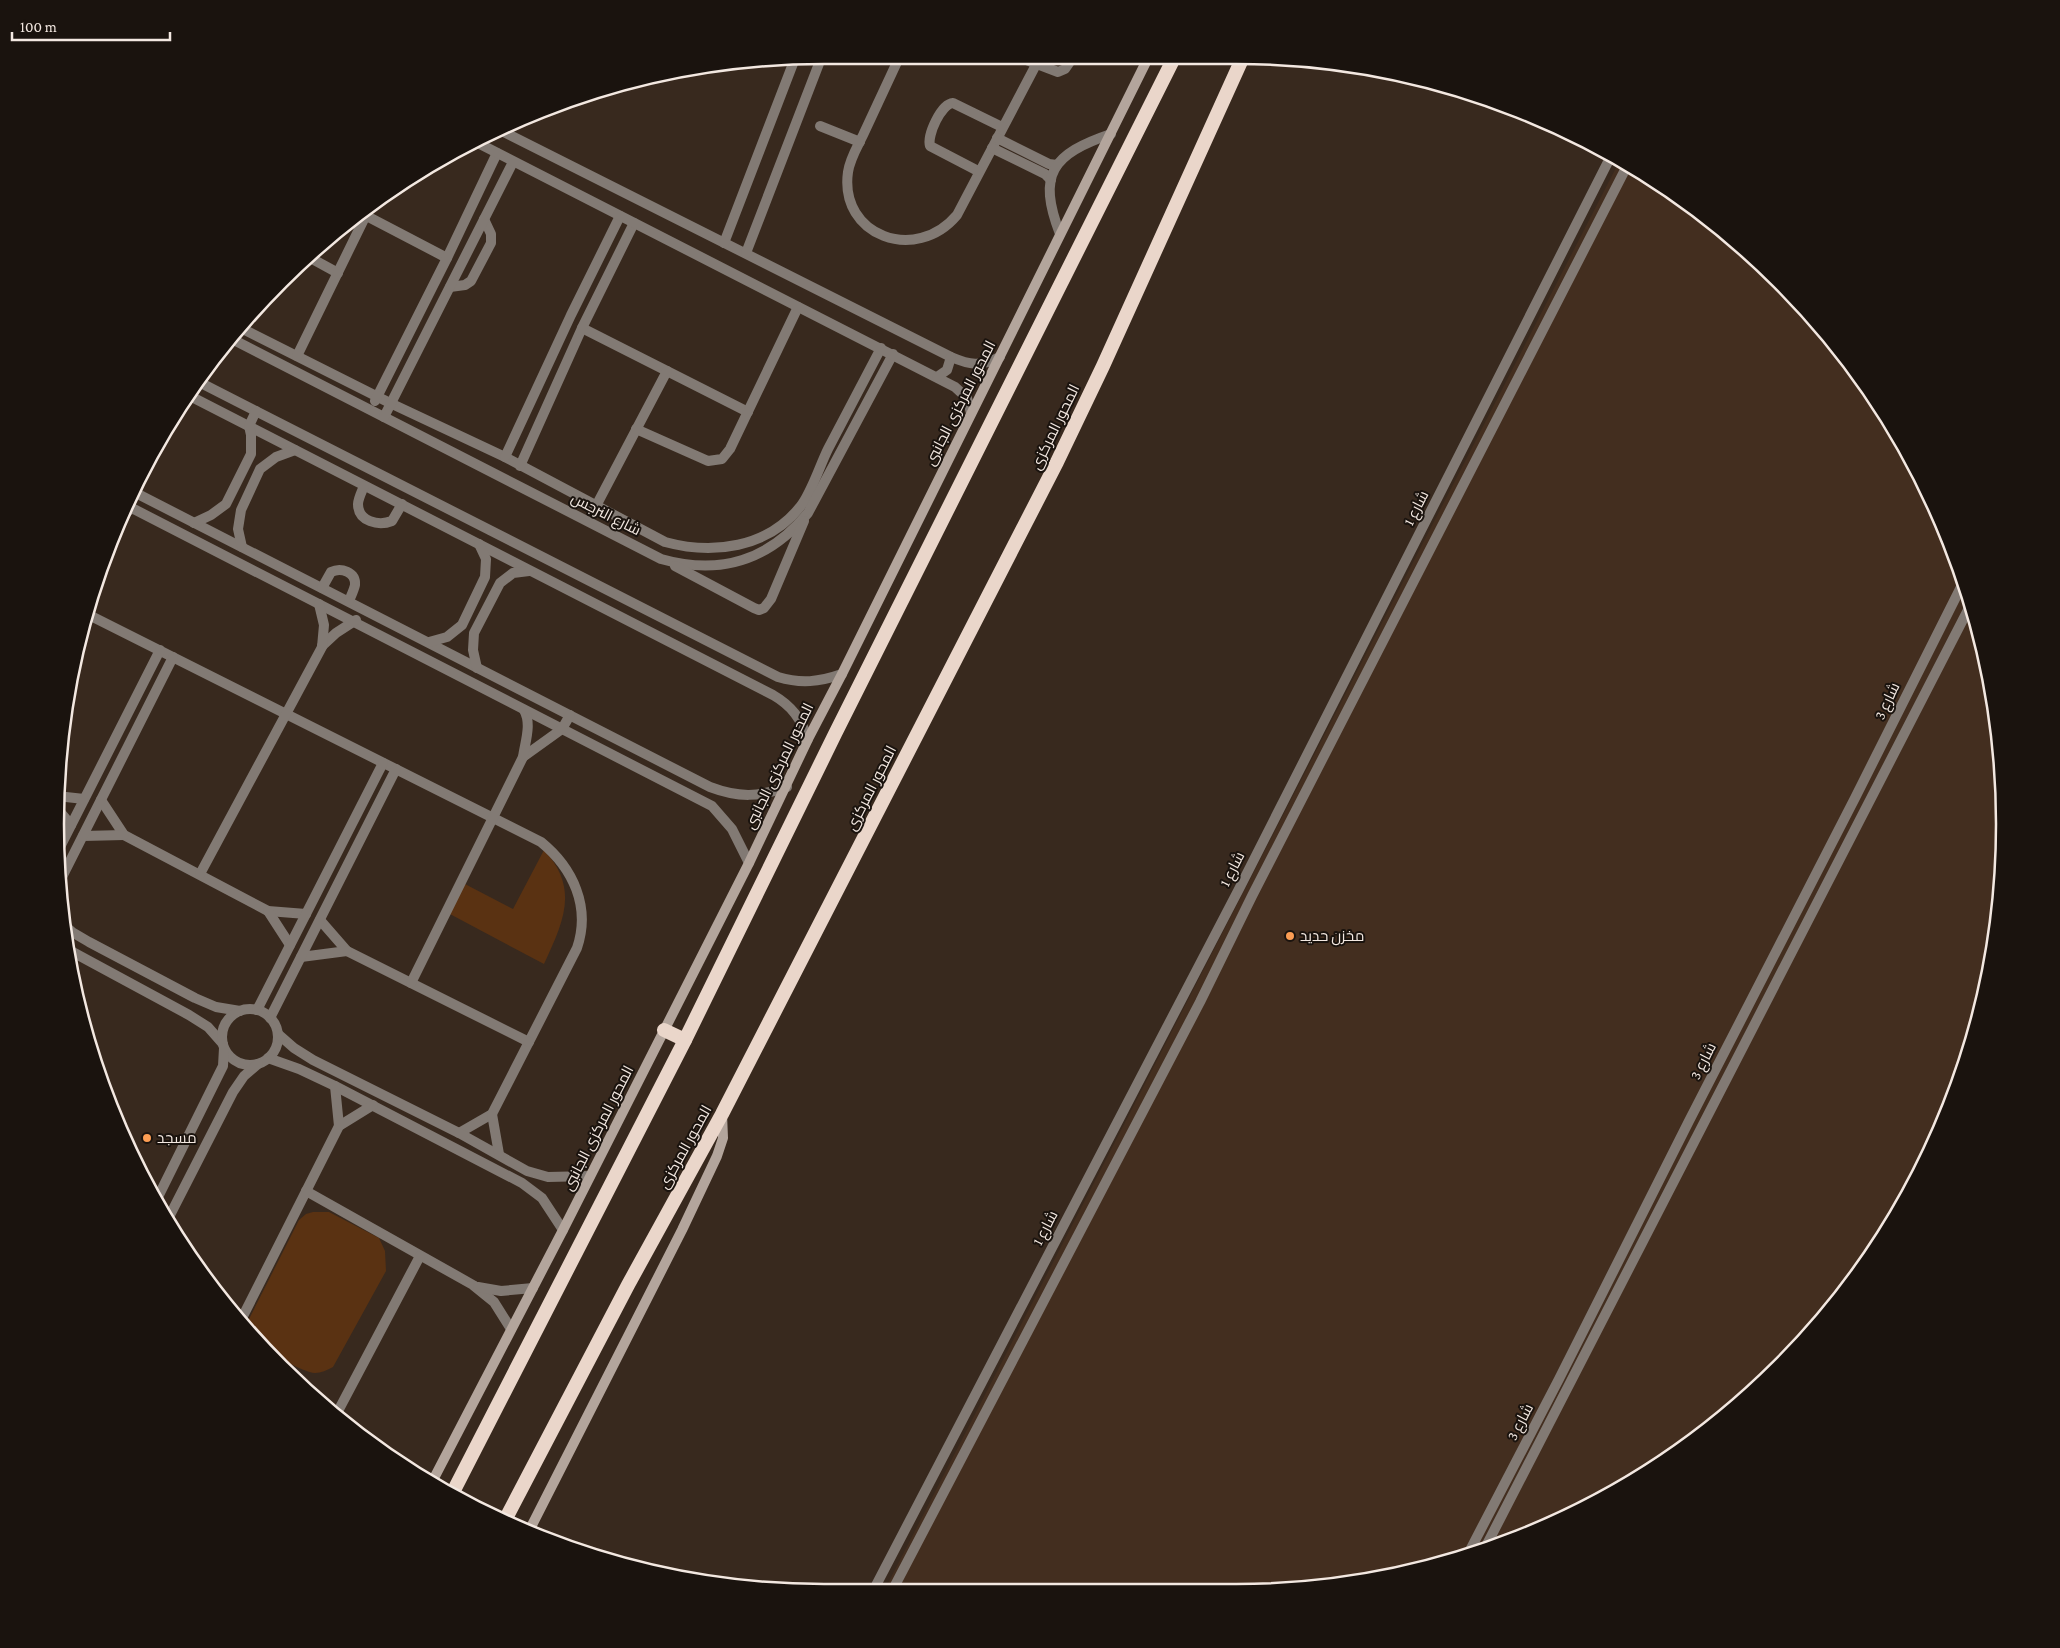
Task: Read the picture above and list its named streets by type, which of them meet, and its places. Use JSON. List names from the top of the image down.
{
  "streets": {
    "highway": ["المحور المركزى"],
    "main road": ["المحور المركزى الجانبى"],
    "street": ["شارع 1", "شارع النرجس", "شارع 3"]
  },
  "places": ["مخزن حديد", "مسجد"],
  "scale_bar": "100 m"
}
